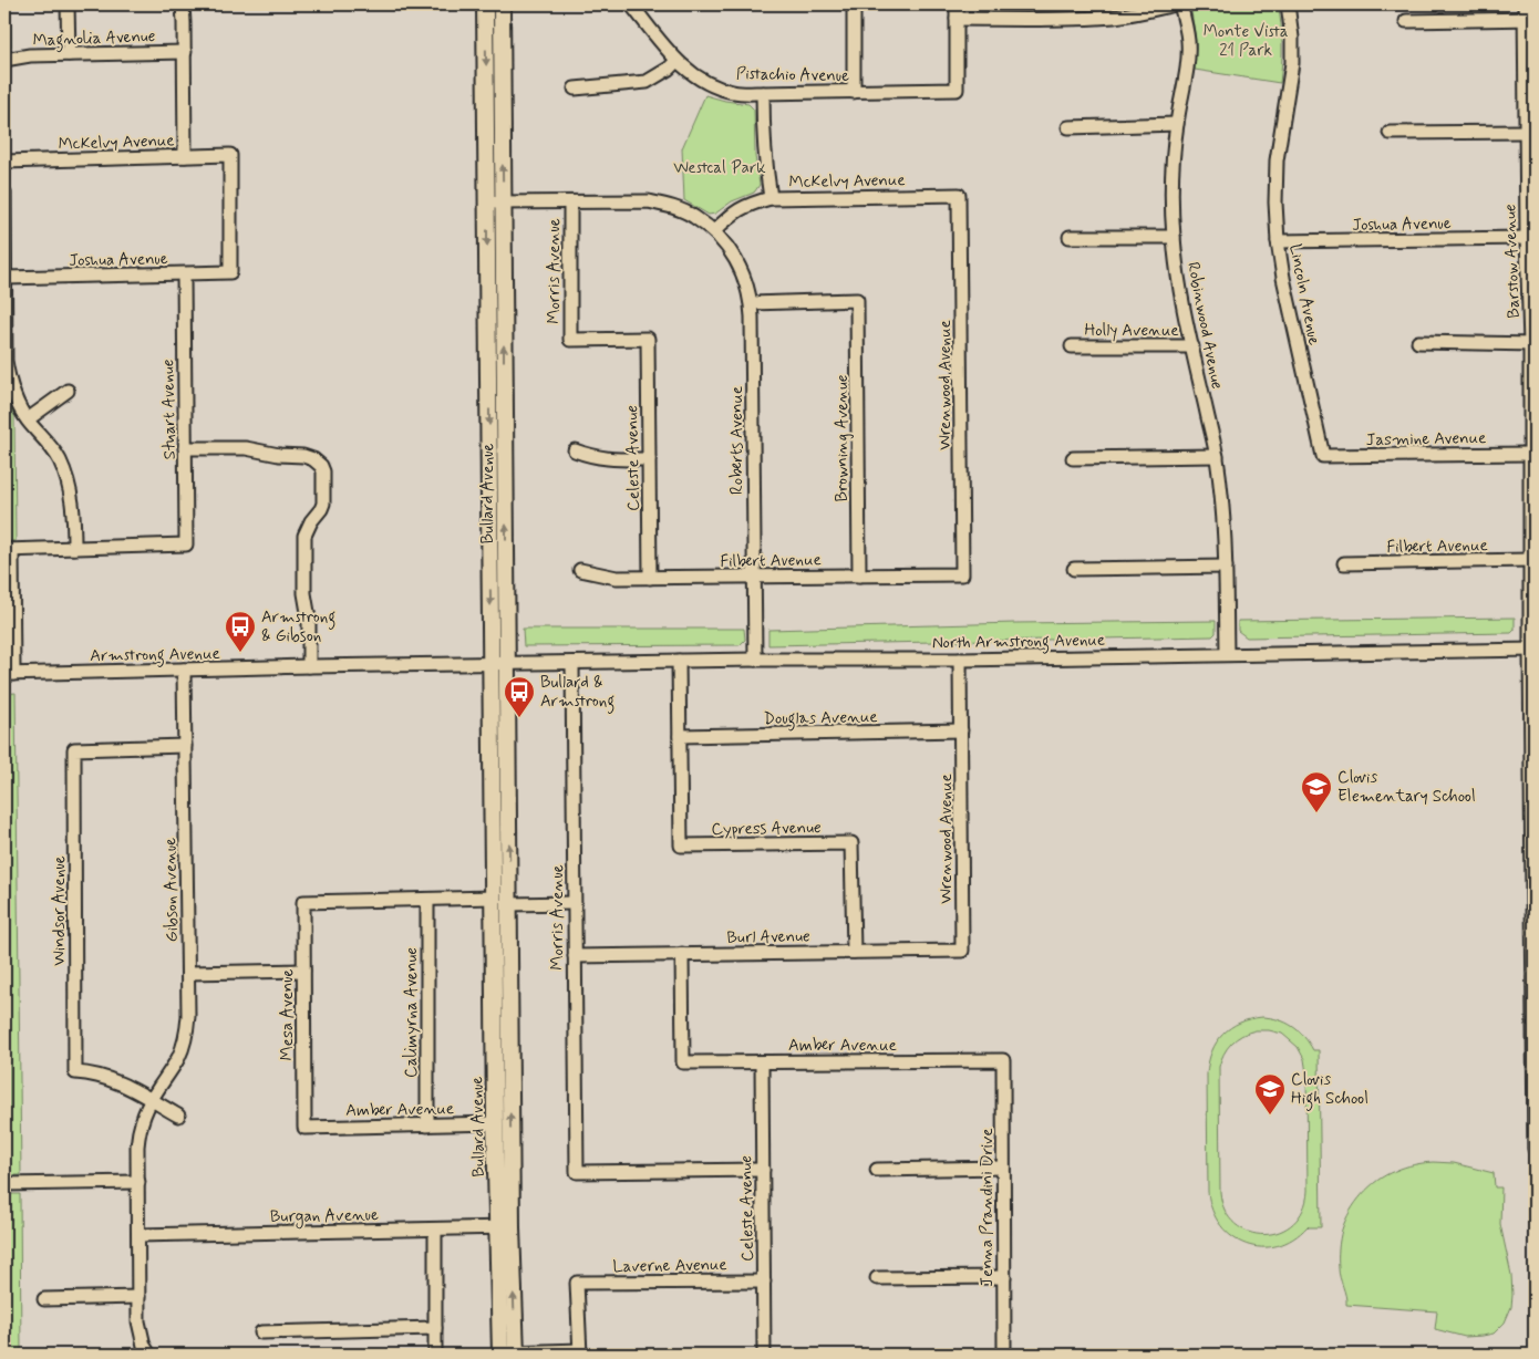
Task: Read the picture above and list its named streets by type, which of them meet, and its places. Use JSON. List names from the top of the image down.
{
  "streets": {
    "main road": ["Bullard Avenue"],
    "street": [
      "Magnolia Avenue",
      "Pistachio Avenue",
      "McKelvy Avenue",
      "Joshua Avenue",
      "Barstow Avenue",
      "Morris Avenue",
      "Lincoln Avenue",
      "Robinwood Avenue",
      "Holly Avenue",
      "Wrenwood Avenue",
      "Stuart Avenue",
      "Browning Avenue",
      "Jasmine Avenue",
      "Roberts Avenue",
      "Celeste Avenue",
      "Filbert Avenue",
      "North Armstrong Avenue",
      "Armstrong Avenue",
      "Douglas Avenue",
      "Cypress Avenue",
      "Gibson Avenue",
      "Windsor Avenue",
      "Burl Avenue",
      "Calimyrna Avenue",
      "Mesa Avenue",
      "Amber Avenue",
      "Jenna Prandini Drive",
      "Burgan Avenue",
      "Laverne Avenue"
    ]
  },
  "crossings": [
    ["McKelvy Avenue", "Joshua Avenue"],
    ["McKelvy Avenue", "Wrenwood Avenue"],
    ["McKelvy Avenue", "Roberts Avenue"],
    ["Joshua Avenue", "Barstow Avenue"],
    ["Joshua Avenue", "Lincoln Avenue"],
    ["Joshua Avenue", "Stuart Avenue"],
    ["Barstow Avenue", "Jasmine Avenue"],
    ["Barstow Avenue", "Filbert Avenue"],
    ["Barstow Avenue", "North Armstrong Avenue"],
    ["Morris Avenue", "Celeste Avenue"],
    ["Morris Avenue", "North Armstrong Avenue"],
    ["Morris Avenue", "Burl Avenue"],
    ["Lincoln Avenue", "Jasmine Avenue"],
    ["Robinwood Avenue", "Holly Avenue"],
    ["Robinwood Avenue", "North Armstrong Avenue"],
    ["Wrenwood Avenue", "Filbert Avenue"],
    ["Wrenwood Avenue", "North Armstrong Avenue"],
    ["Wrenwood Avenue", "Douglas Avenue"],
    ["Wrenwood Avenue", "Burl Avenue"],
    ["Browning Avenue", "Roberts Avenue"],
    ["Browning Avenue", "Filbert Avenue"],
    ["Roberts Avenue", "Filbert Avenue"],
    ["Roberts Avenue", "North Armstrong Avenue"],
    ["Celeste Avenue", "Filbert Avenue"],
    ["Celeste Avenue", "Amber Avenue"],
    ["Celeste Avenue", "Laverne Avenue"],
    ["Bullard Avenue", "North Armstrong Avenue"],
    ["Bullard Avenue", "Armstrong Avenue"],
    ["Bullard Avenue", "Amber Avenue"],
    ["Bullard Avenue", "Burgan Avenue"],
    ["North Armstrong Avenue", "Armstrong Avenue"],
    ["Armstrong Avenue", "Gibson Avenue"],
    ["Douglas Avenue", "Cypress Avenue"],
    ["Cypress Avenue", "Burl Avenue"],
    ["Gibson Avenue", "Windsor Avenue"],
    ["Gibson Avenue", "Burgan Avenue"],
    ["Burl Avenue", "Amber Avenue"],
    ["Calimyrna Avenue", "Mesa Avenue"],
    ["Calimyrna Avenue", "Amber Avenue"],
    ["Mesa Avenue", "Amber Avenue"],
    ["Amber Avenue", "Jenna Prandini Drive"]
  ],
  "parks": ["Monte Vista 21 Park", "Westcal Park"],
  "places": {
    "bus stop": ["Armstrong & Gibson", "Bullard & Armstrong"],
    "school or university": ["Clovis Elementary School", "Clovis High School"]
  }
}
